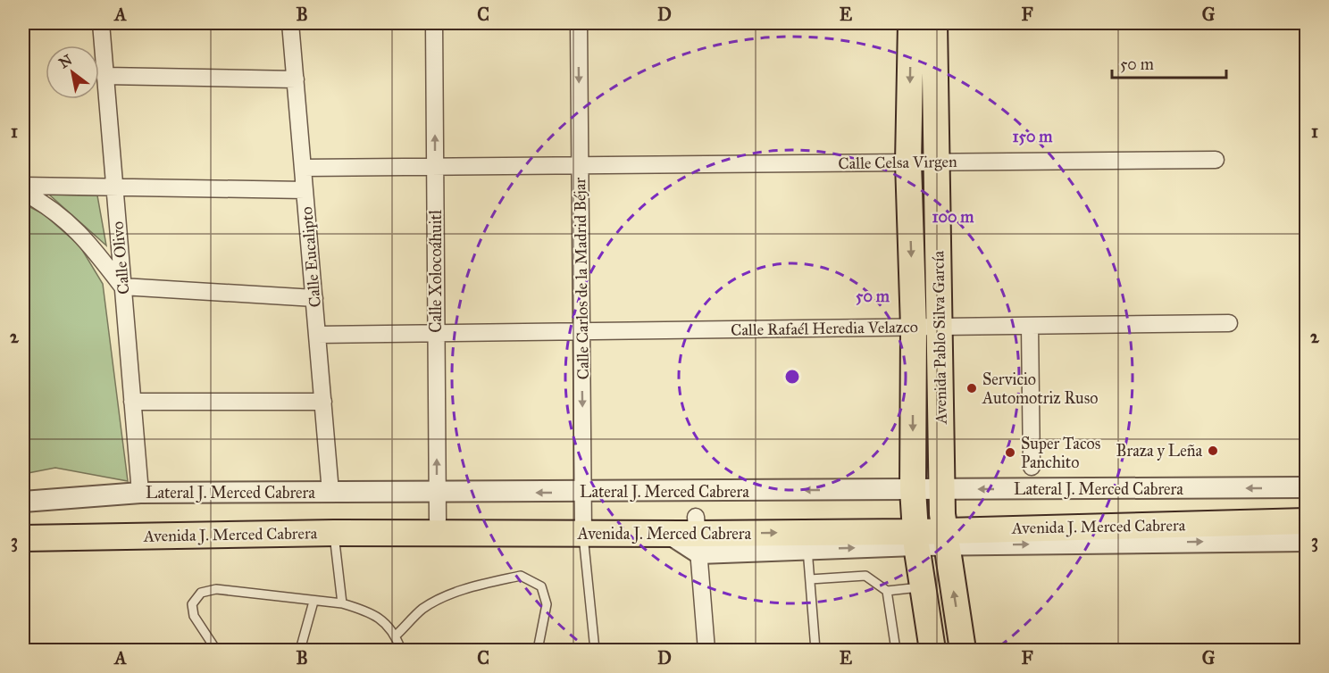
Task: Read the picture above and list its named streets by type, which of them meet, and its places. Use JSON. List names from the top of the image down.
{
  "streets": {
    "main road": ["Avenida Pablo Silva García", "Avenida J. Merced Cabrera"],
    "street": [
      "Calle Celsa Virgen",
      "Calle Eucalipto",
      "Calle Olivo",
      "Calle Xolocoáhuitl",
      "Calle Carlos de la Madrid Béjar",
      "Calle Rafaél Heredia Velazco",
      "Lateral J. Merced Cabrera"
    ]
  },
  "crossings": [
    ["Calle Celsa Virgen", "Calle Eucalipto"],
    ["Calle Celsa Virgen", "Calle Xolocoáhuitl"],
    ["Calle Celsa Virgen", "Calle Carlos de la Madrid Béjar"],
    ["Calle Celsa Virgen", "Avenida Pablo Silva García"],
    ["Calle Eucalipto", "Calle Rafaél Heredia Velazco"],
    ["Calle Eucalipto", "Lateral J. Merced Cabrera"],
    ["Calle Olivo", "Lateral J. Merced Cabrera"],
    ["Calle Xolocoáhuitl", "Calle Rafaél Heredia Velazco"],
    ["Calle Xolocoáhuitl", "Lateral J. Merced Cabrera"],
    ["Calle Xolocoáhuitl", "Avenida J. Merced Cabrera"],
    ["Calle Carlos de la Madrid Béjar", "Calle Rafaél Heredia Velazco"],
    ["Calle Carlos de la Madrid Béjar", "Lateral J. Merced Cabrera"],
    ["Calle Carlos de la Madrid Béjar", "Avenida J. Merced Cabrera"],
    ["Calle Rafaél Heredia Velazco", "Avenida Pablo Silva García"],
    ["Avenida Pablo Silva García", "Lateral J. Merced Cabrera"],
    ["Avenida Pablo Silva García", "Avenida J. Merced Cabrera"],
    ["Lateral J. Merced Cabrera", "Avenida J. Merced Cabrera"]
  ],
  "one_way": ["Calle Xolocoáhuitl", "Calle Carlos de la Madrid Béjar"],
  "places": ["Servicio Automotriz Ruso", "Braza y Leña", "Super Tacos Panchito"],
  "scale_bar": "50 m",
  "north": "top left",
  "grid": {
    "columns": [
      "A",
      "B",
      "C",
      "D",
      "E",
      "F",
      "G"
    ],
    "rows": ["1", "2", "3"]
  },
  "rings": ["150 m", "100 m", "50 m"]
}
